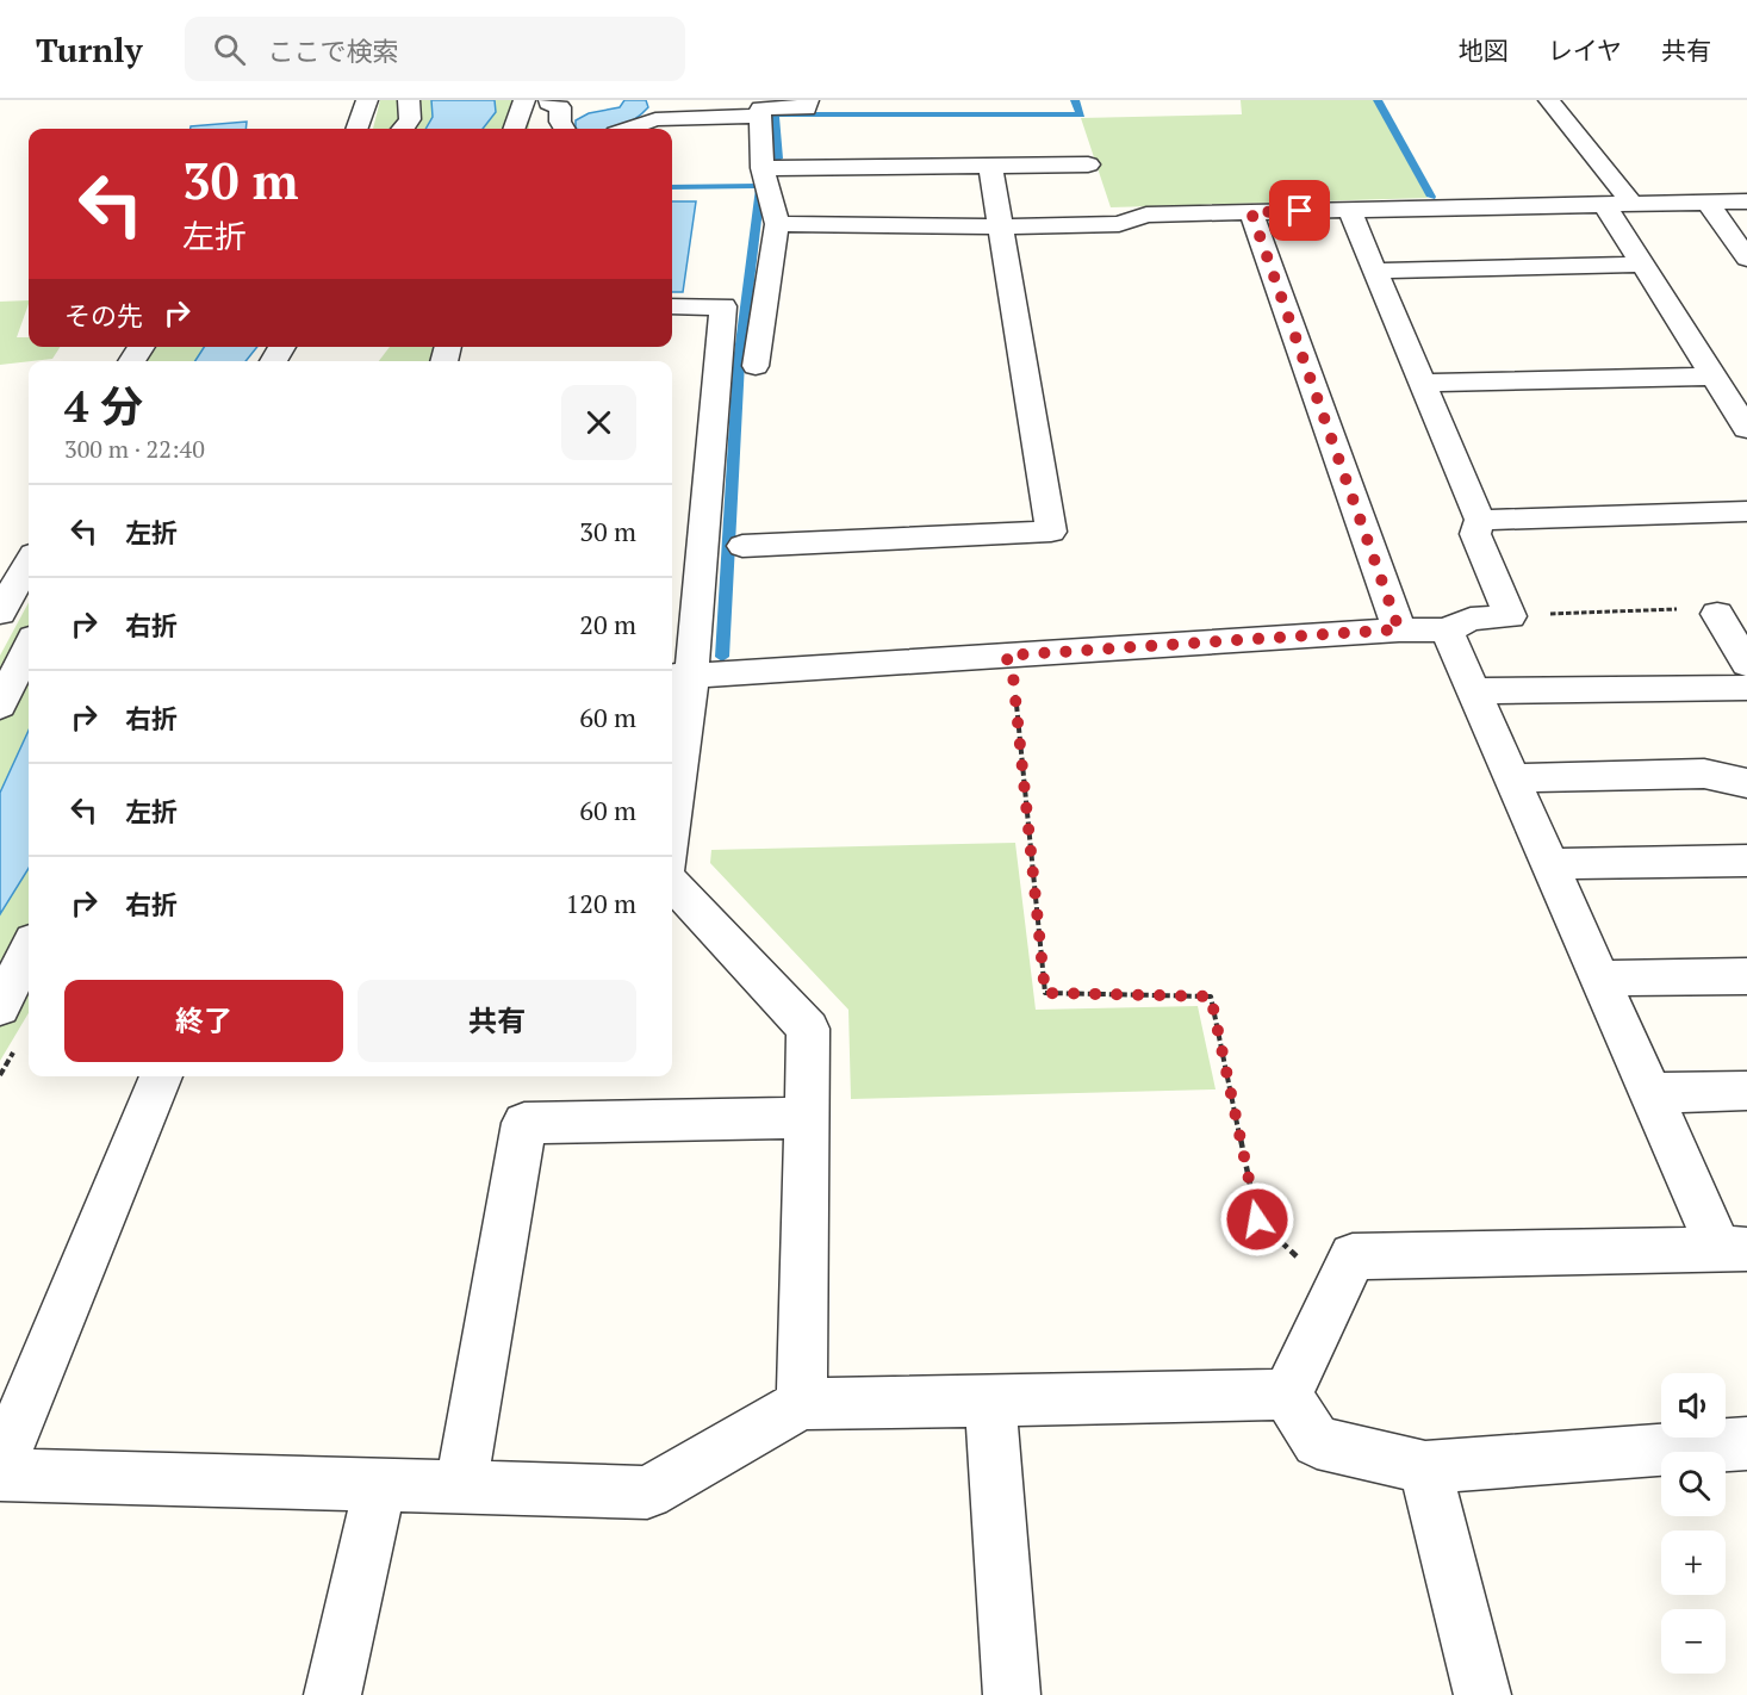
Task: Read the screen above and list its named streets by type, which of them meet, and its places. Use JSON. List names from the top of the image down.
{
  "page": {
    "header": "Turnly",
    "search": "ここで検索",
    "nav": ["地図", "レイヤ", "共有"],
    "turn": ["30 m", "左折"],
    "then": "その先",
    "heading": ["4 分", "300 m · 22:40"],
    "list": [
      {
        "name": "左折",
        "value": "30 m"
      },
      {
        "name": "右折",
        "value": "20 m"
      },
      {
        "name": "右折",
        "value": "60 m"
      },
      {
        "name": "左折",
        "value": "60 m"
      },
      {
        "name": "右折",
        "value": "120 m"
      }
    ],
    "buttons": ["終了", "共有"],
    "map_buttons": ["+", "−"]
  }
}
